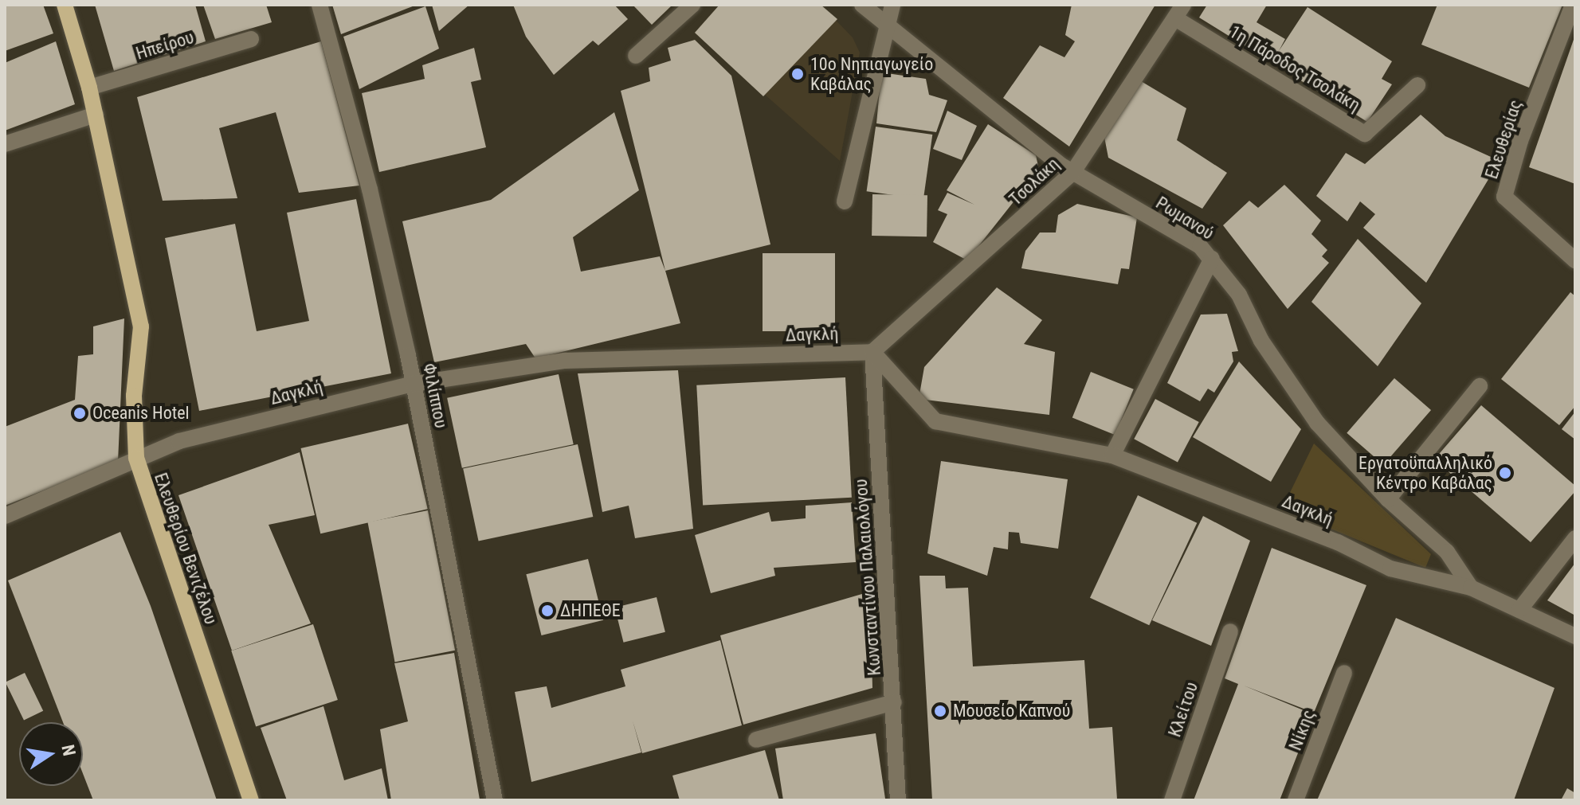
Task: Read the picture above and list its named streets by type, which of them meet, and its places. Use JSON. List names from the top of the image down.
{
  "streets": {
    "main road": ["Ελευθερίου Βενιζέλου"],
    "street": [
      "Ηπείρου",
      "1η Πάροδος Τσολάκη",
      "Ελευθερίας",
      "Τσολάκη",
      "Ρωμανού",
      "Δαγκλή",
      "Φιλίππου",
      "Κωνσταντίνου Παλαιολόγου",
      "Κλείτου",
      "Νίκης"
    ]
  },
  "crossings": [
    ["Ηπείρου", "Ελευθερίου Βενιζέλου"],
    ["1η Πάροδος Τσολάκη", "Τσολάκη"],
    ["Τσολάκη", "Ρωμανού"],
    ["Τσολάκη", "Δαγκλή"],
    ["Τσολάκη", "Κωνσταντίνου Παλαιολόγου"],
    ["Ρωμανού", "Δαγκλή"],
    ["Δαγκλή", "Φιλίππου"],
    ["Δαγκλή", "Ελευθερίου Βενιζέλου"],
    ["Δαγκλή", "Κωνσταντίνου Παλαιολόγου"]
  ],
  "places": [
    "10ο Νηπιαγωγείο Καβάλας",
    "Oceanis Hotel",
    "Εργατοϋπαλληλικό Κέντρο Καβάλας",
    "ΔΗΠΕΘΕ",
    "Μουσείο Καπνού"
  ],
  "north": "right"
}
